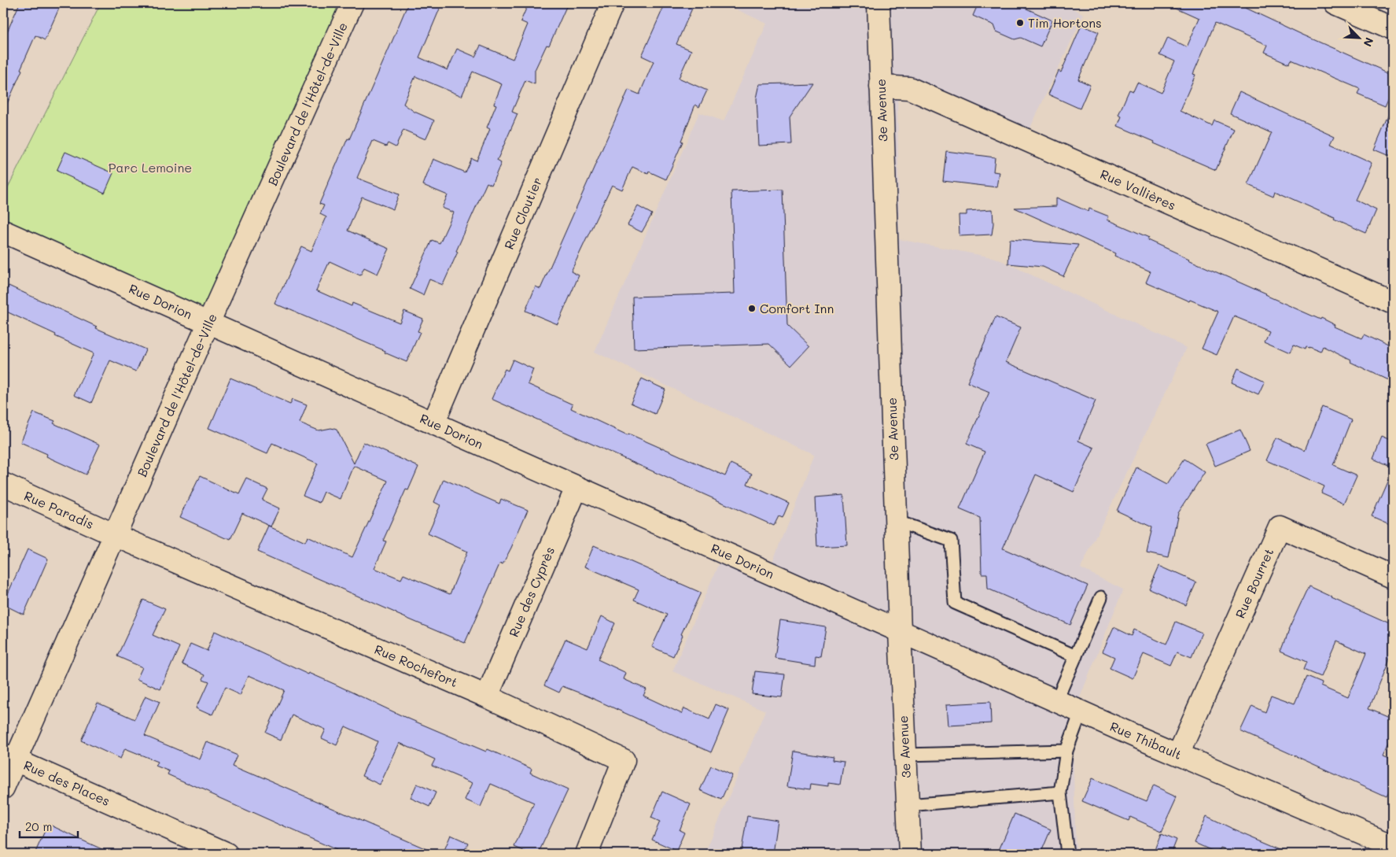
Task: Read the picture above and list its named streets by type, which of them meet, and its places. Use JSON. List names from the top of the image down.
{
  "streets": {
    "street": [
      "Boulevard de l'Hôtel-de-Ville",
      "3e Avenue",
      "Rue Vallières",
      "Rue Cloutier",
      "Rue Dorion",
      "Rue Paradis",
      "Rue Bourret",
      "Rue des Cyprès",
      "Rue Rochefort",
      "Rue Thibault",
      "Rue des Places"
    ]
  },
  "crossings": [
    ["Boulevard de l'Hôtel-de-Ville", "Rue Dorion"],
    ["Boulevard de l'Hôtel-de-Ville", "Rue Paradis"],
    ["Boulevard de l'Hôtel-de-Ville", "Rue Rochefort"],
    ["Boulevard de l'Hôtel-de-Ville", "Rue des Places"],
    ["3e Avenue", "Rue Vallières"],
    ["3e Avenue", "Rue Dorion"],
    ["3e Avenue", "Rue Thibault"],
    ["Rue Cloutier", "Rue Dorion"],
    ["Rue Dorion", "Rue des Cyprès"],
    ["Rue Dorion", "Rue Thibault"],
    ["Rue Paradis", "Rue Rochefort"],
    ["Rue Bourret", "Rue Thibault"],
    ["Rue des Cyprès", "Rue Rochefort"]
  ],
  "parks": ["Parc Lemoine"],
  "places": ["Tim Hortons", "Comfort Inn"],
  "scale_bar": "20 m",
  "north": "bottom right"
}
